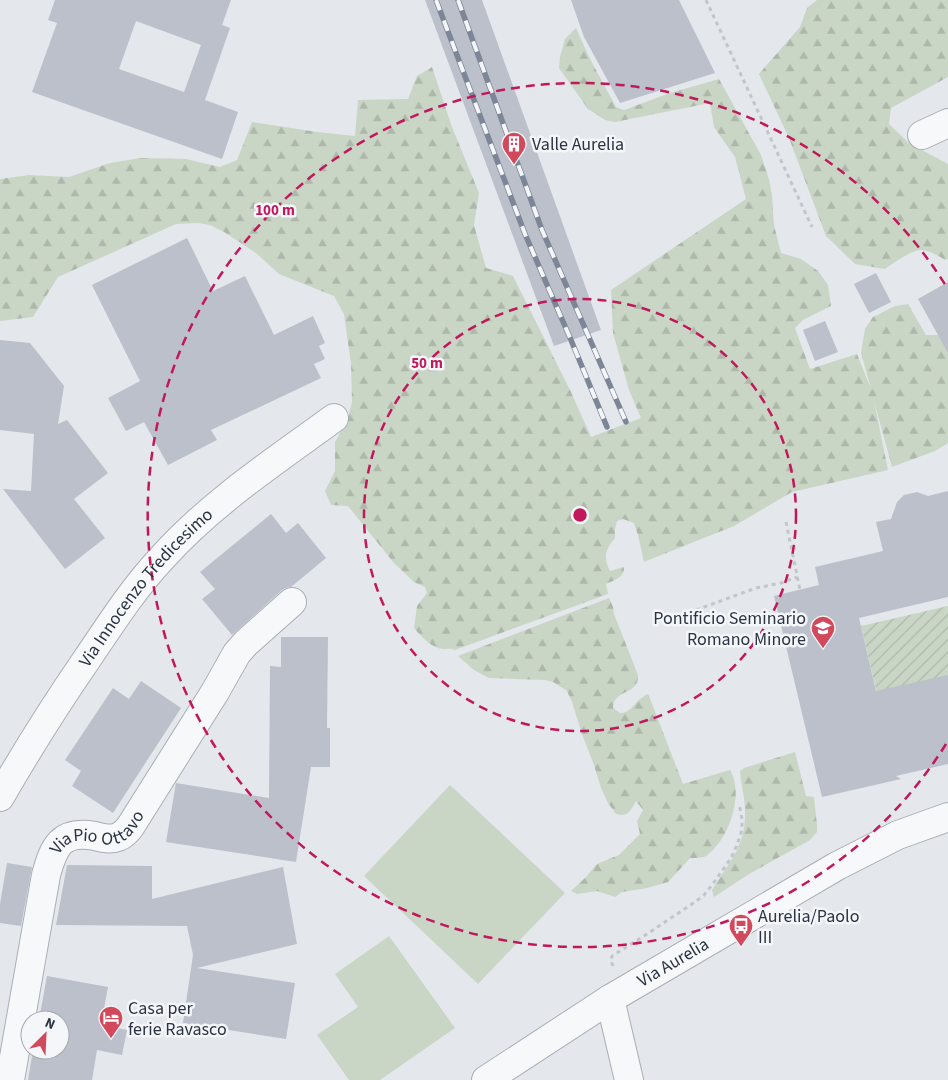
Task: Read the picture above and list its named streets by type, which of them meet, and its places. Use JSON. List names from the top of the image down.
{
  "streets": {
    "street": ["Via Innocenzo Tredicesimo", "Via Pio Ottavo", "Via Aurelia"]
  },
  "places": {
    "building": ["Valle Aurelia"],
    "school or university": ["Pontificio Seminario Romano Minore"],
    "bus stop": ["Aurelia/Paolo III"],
    "hotel": ["Casa per ferie Ravasco"]
  },
  "north": "top right",
  "rings": ["100 m", "50 m"]
}
